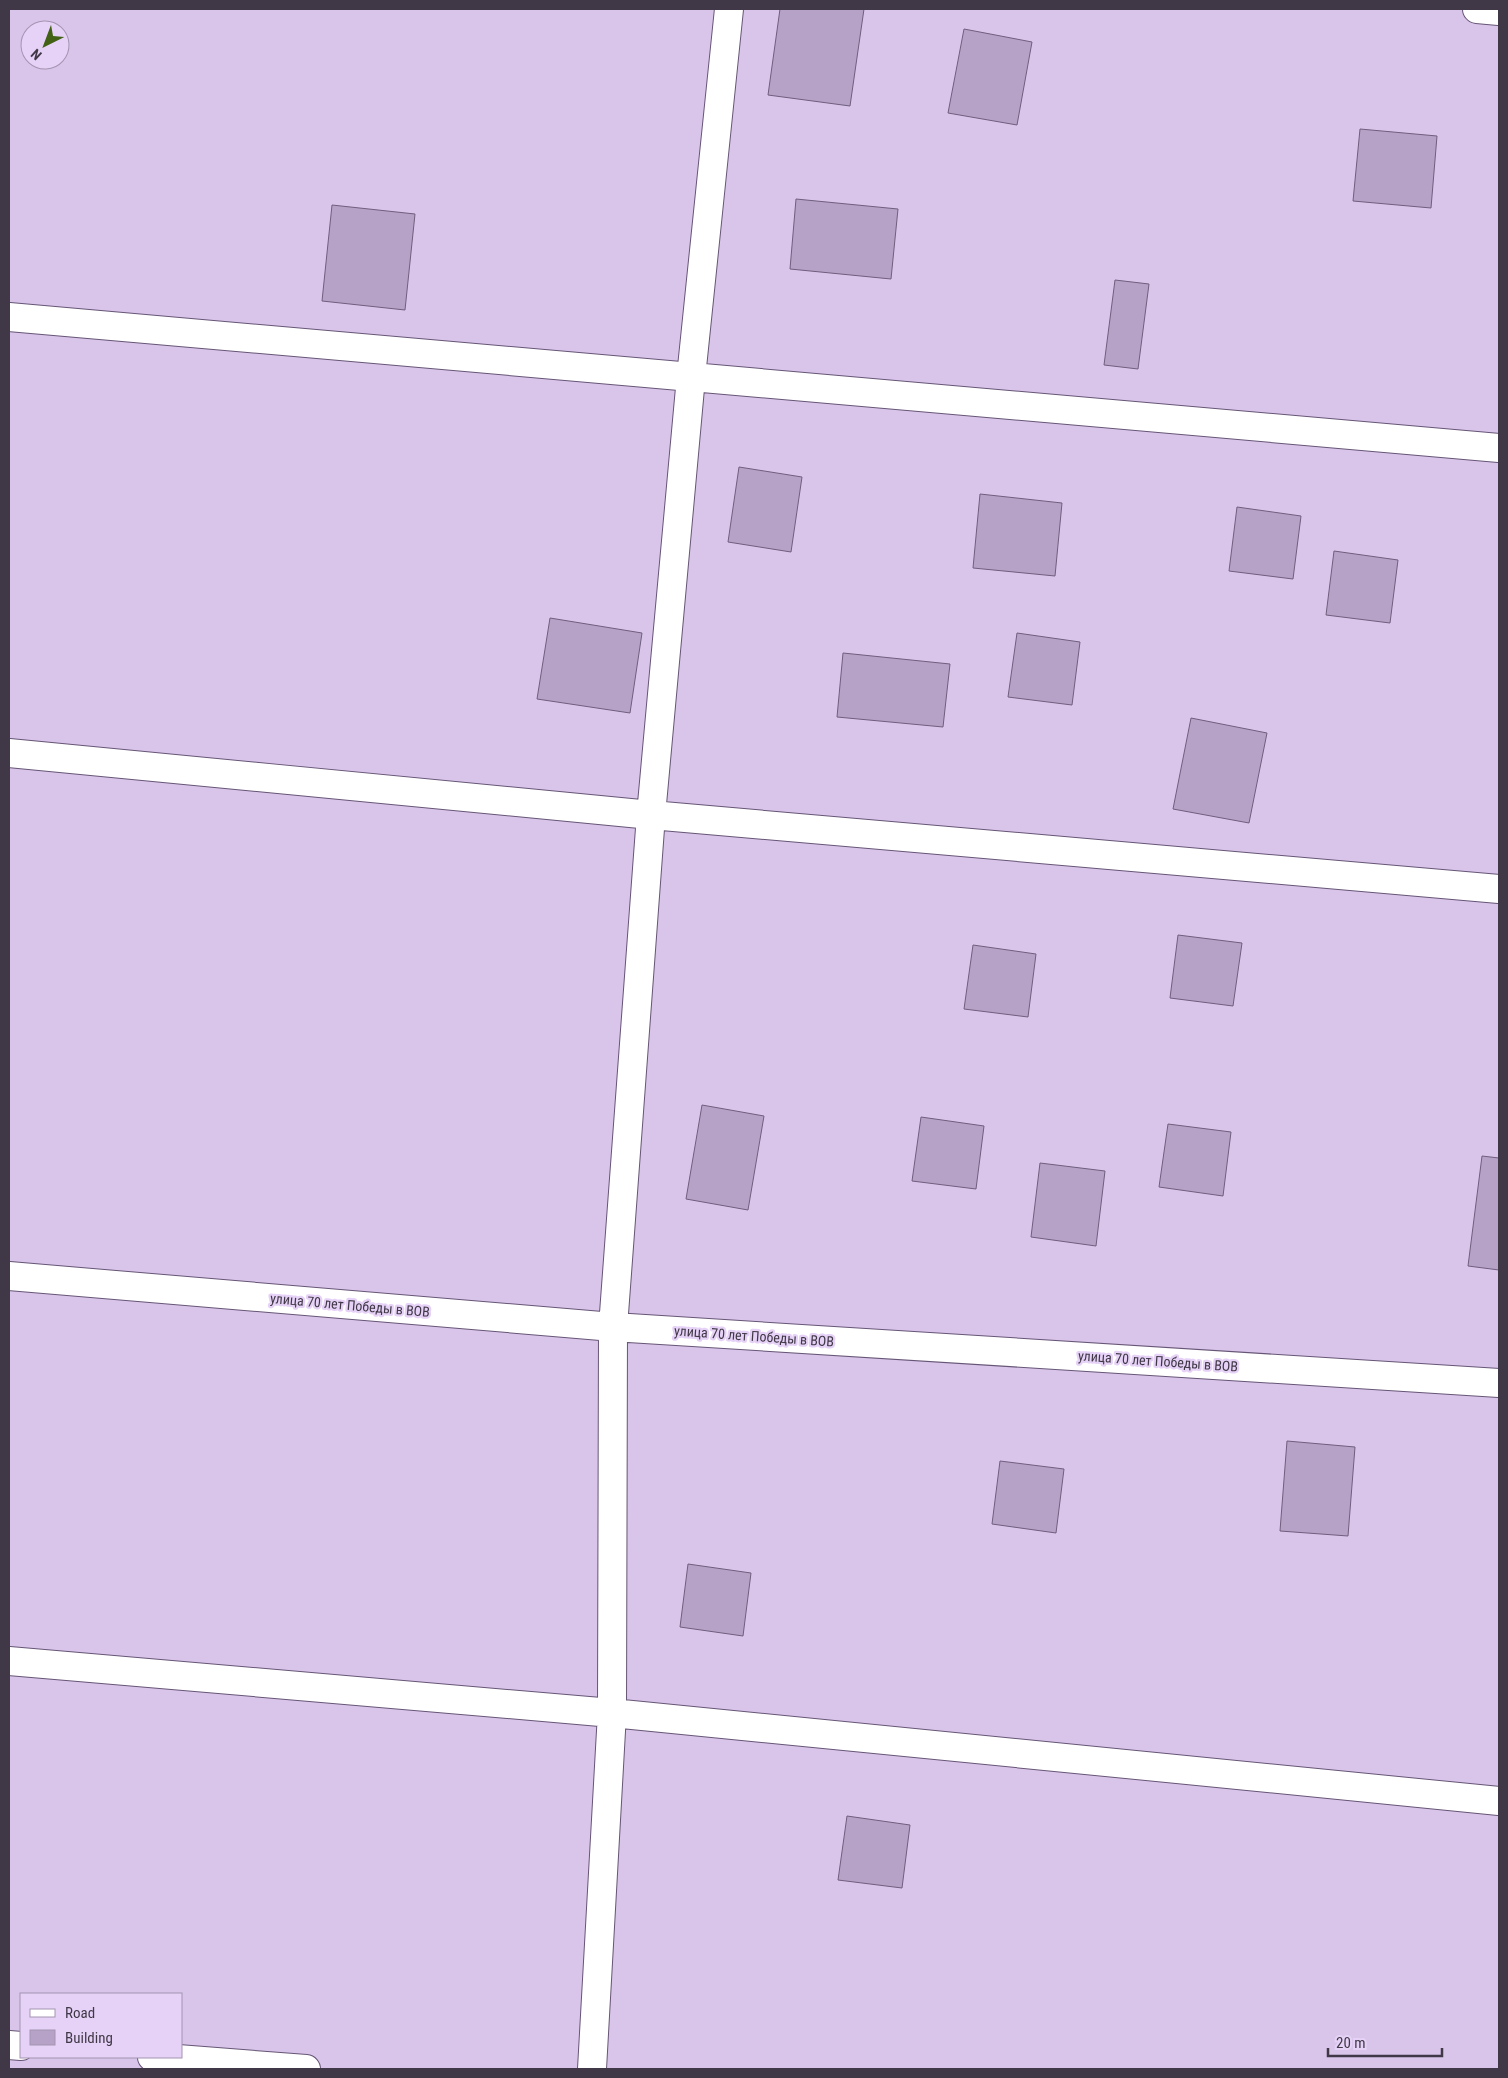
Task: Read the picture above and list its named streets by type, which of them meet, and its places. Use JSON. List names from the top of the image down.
{
  "streets": {
    "street": ["улица 70 лет Победы в ВОВ"]
  },
  "legend": ["Road", "Building"],
  "scale_bar": "20 m",
  "north": "bottom left"
}
